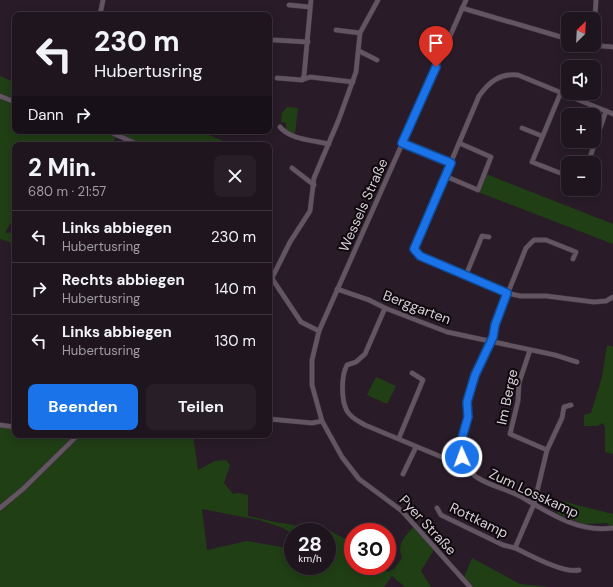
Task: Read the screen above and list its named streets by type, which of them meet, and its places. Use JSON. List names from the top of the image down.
{
  "streets": {
    "street": [
      "Wessels Straße",
      "Berggarten",
      "Im Berge",
      "Zum Losskamp",
      "Rottkamp",
      "Pyer Straße"
    ]
  },
  "crossings": [
    ["Wessels Straße", "Berggarten"],
    ["Wessels Straße", "Pyer Straße"],
    ["Berggarten", "Im Berge"],
    ["Im Berge", "Rottkamp"],
    ["Zum Losskamp", "Rottkamp"]
  ],
  "north": "top right",
  "page": {
    "map_buttons": ["+", "−"],
    "turn": ["230 m", "Hubertusring"],
    "then": "Dann",
    "heading": ["2 Min.", "680 m · 21:57"],
    "list": [
      {
        "name": "Links abbiegen",
        "note": "Hubertusring",
        "value": "230 m"
      },
      {
        "name": "Rechts abbiegen",
        "note": "Hubertusring",
        "value": "140 m"
      },
      {
        "name": "Links abbiegen",
        "note": "Hubertusring",
        "value": "130 m"
      }
    ],
    "buttons": ["Beenden", "Teilen"],
    "speed": "28 km/h",
    "limit": "30"
  }
}
